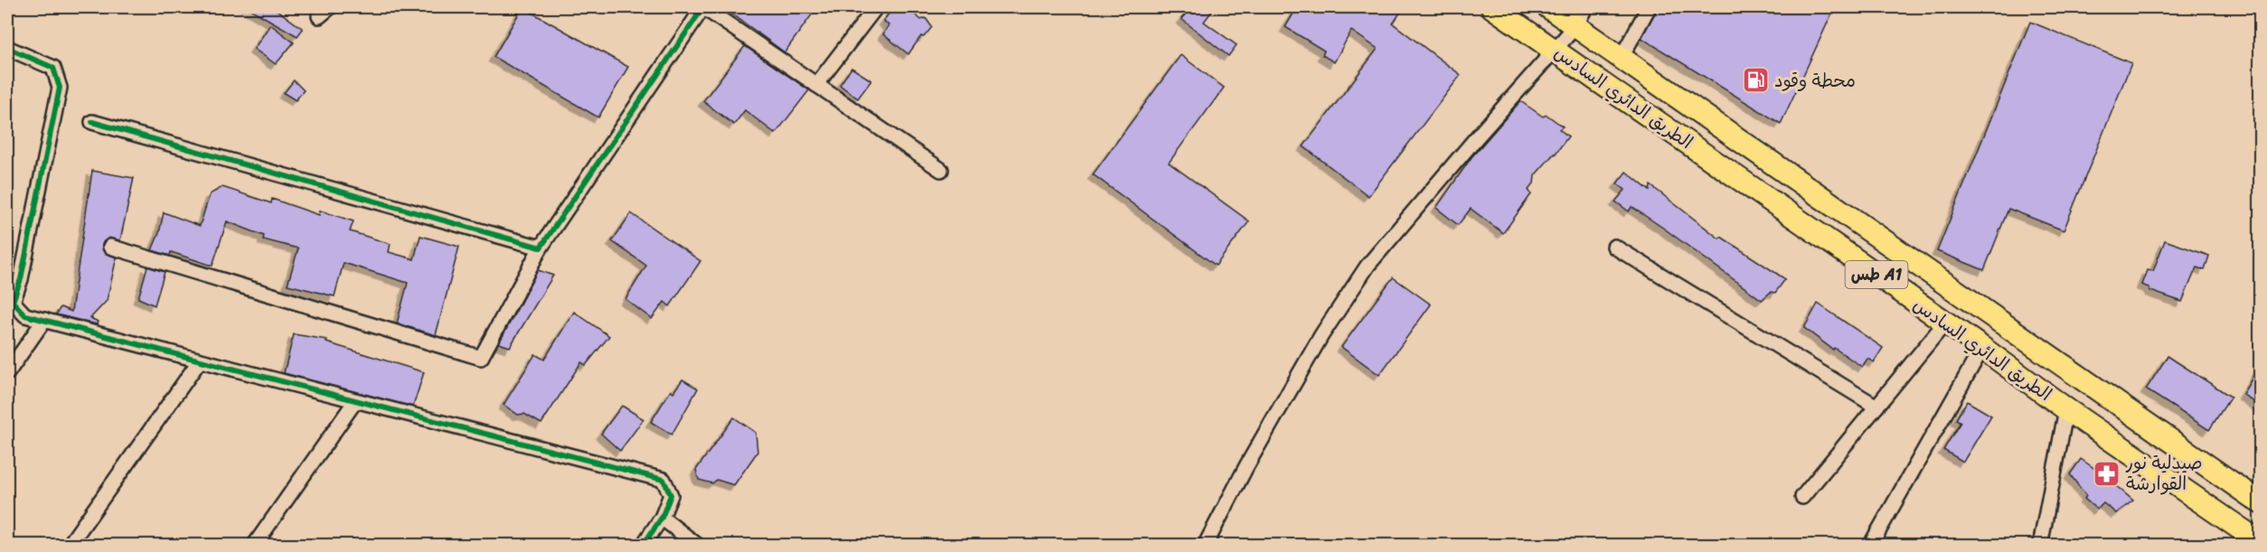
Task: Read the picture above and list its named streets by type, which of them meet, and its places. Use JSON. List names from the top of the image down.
{
  "streets": {
    "highway": ["الطريق الدائري السادس", "طس A1"]
  },
  "places": {
    "fuel station": ["محطة وقود"],
    "pharmacy": ["صيدلية نور القوارشة"]
  }
}
